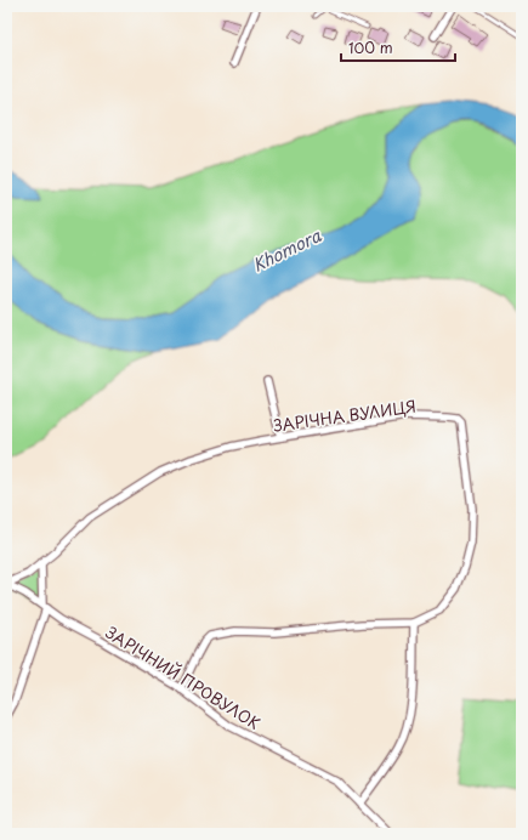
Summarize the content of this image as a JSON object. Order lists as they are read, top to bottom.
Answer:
{
  "streets": {
    "street": ["ЗАРІЧНА ВУЛИЦЯ", "ЗАРІЧНИЙ ПРОВУЛОК"]
  },
  "crossings": [
    ["ЗАРІЧНА ВУЛИЦЯ", "ЗАРІЧНИЙ ПРОВУЛОК"]
  ],
  "water": ["Khomora"],
  "scale_bar": "100 m"
}
